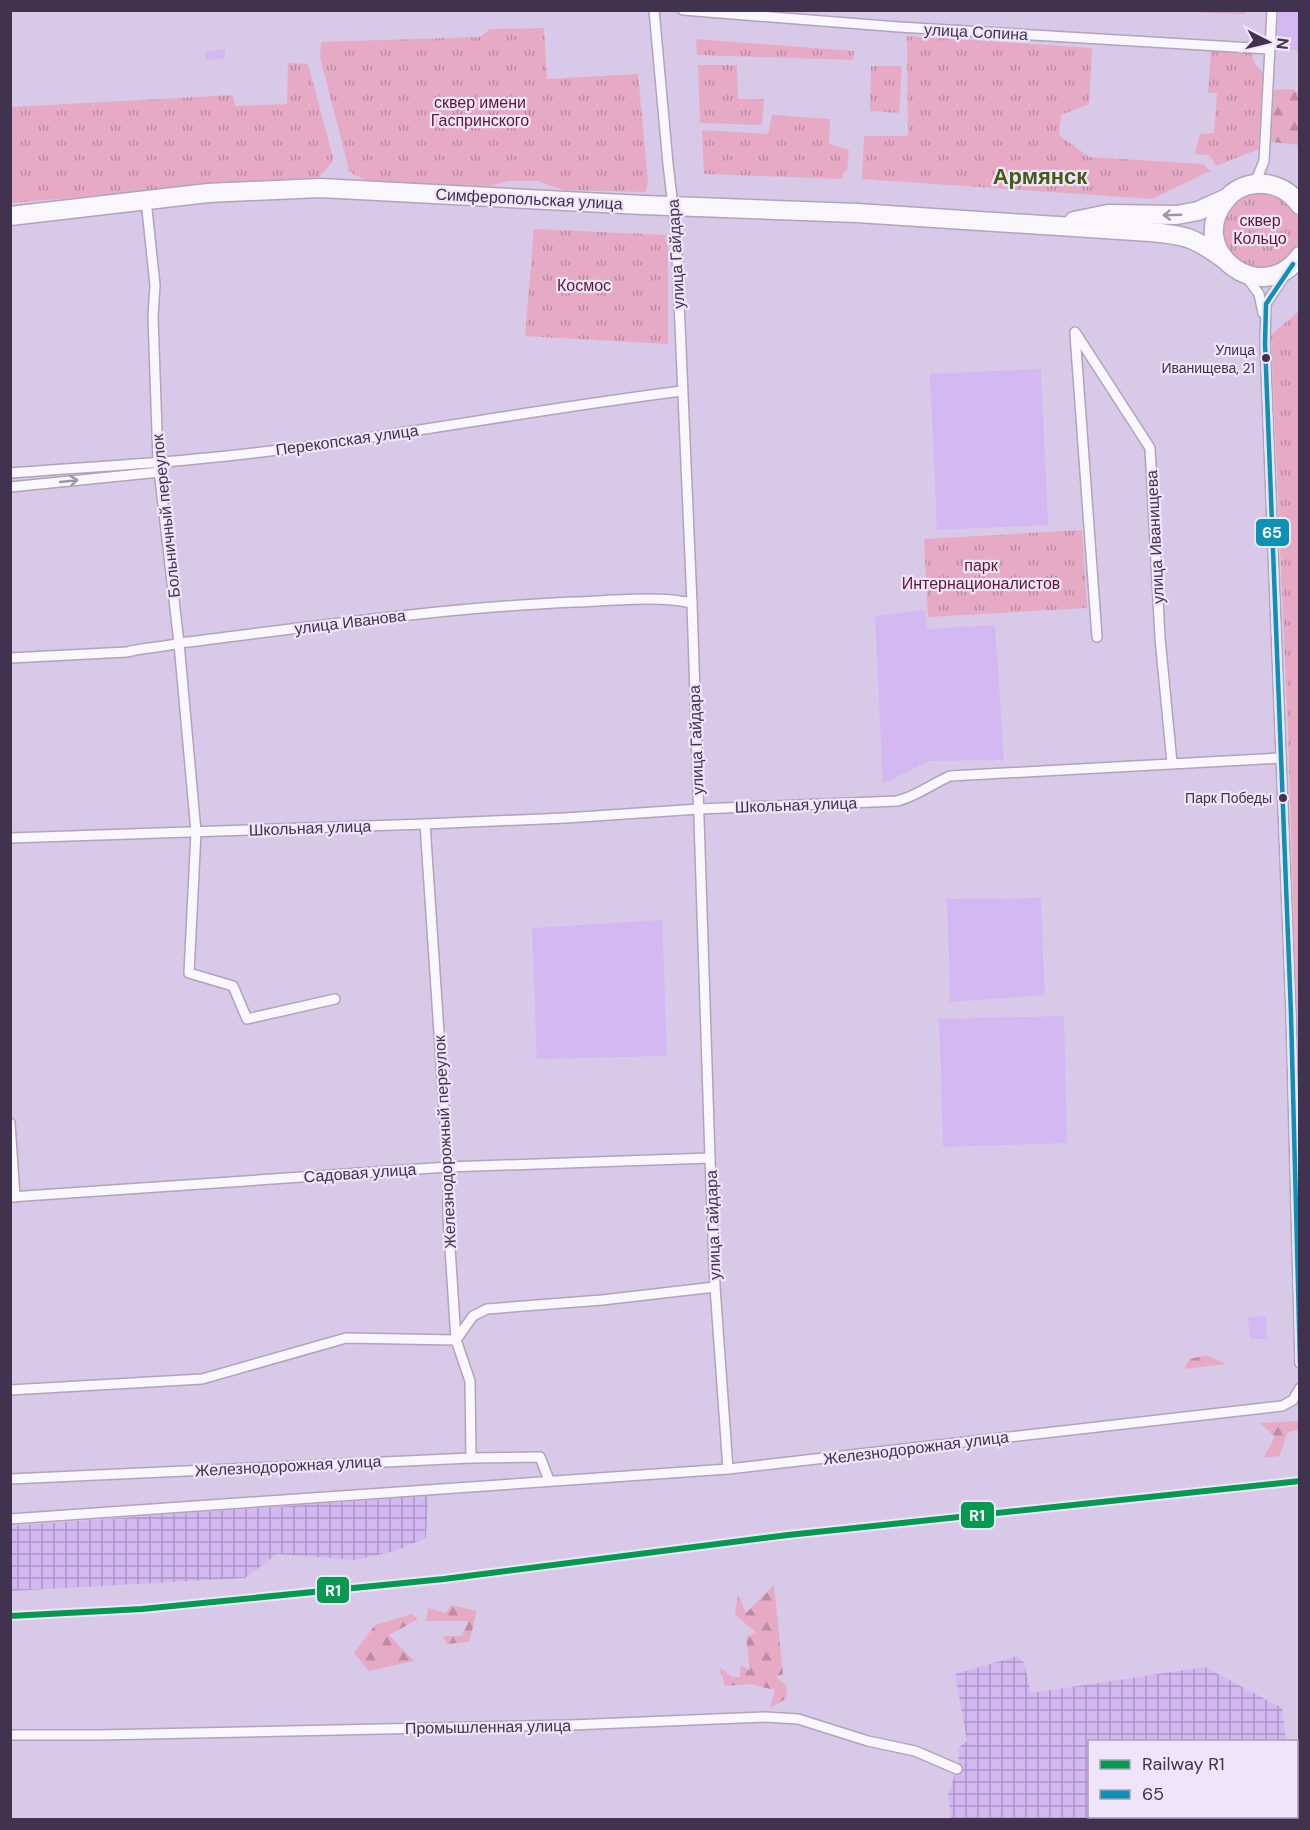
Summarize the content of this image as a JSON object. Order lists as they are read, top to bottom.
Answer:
{
  "streets": {
    "highway": ["Симферопольская улица"],
    "street": [
      "улица Сопина",
      "улица Гайдара",
      "Перекопская улица",
      "Больничный переулок",
      "улица Иванищева",
      "улица Иванова",
      "Школьная улица",
      "Железнодорожный переулок",
      "Садовая улица",
      "Железнодорожная улица",
      "Промышленная улица"
    ]
  },
  "crossings": [
    ["Симферопольская улица", "улица Гайдара"],
    ["Симферопольская улица", "Больничный переулок"],
    ["улица Гайдара", "Перекопская улица"],
    ["улица Гайдара", "улица Иванова"],
    ["улица Гайдара", "Школьная улица"],
    ["улица Гайдара", "Садовая улица"],
    ["улица Гайдара", "Железнодорожная улица"],
    ["Перекопская улица", "Больничный переулок"],
    ["Больничный переулок", "улица Иванова"],
    ["Больничный переулок", "Школьная улица"],
    ["улица Иванищева", "Школьная улица"],
    ["Школьная улица", "Железнодорожный переулок"],
    ["Железнодорожный переулок", "Садовая улица"],
    ["Железнодорожный переулок", "Железнодорожная улица"]
  ],
  "districts": ["Армянск"],
  "parks": [
    "сквер имени Гаспринского",
    "сквер Кольцо",
    "Космос",
    "парк Интернационалистов"
  ],
  "places": ["Улица Иванищева, 21", "Парк Победы"],
  "lines": ["transit line 65", "rail line R1"],
  "legend": ["Railway R1", "65"],
  "north": "right"
}
